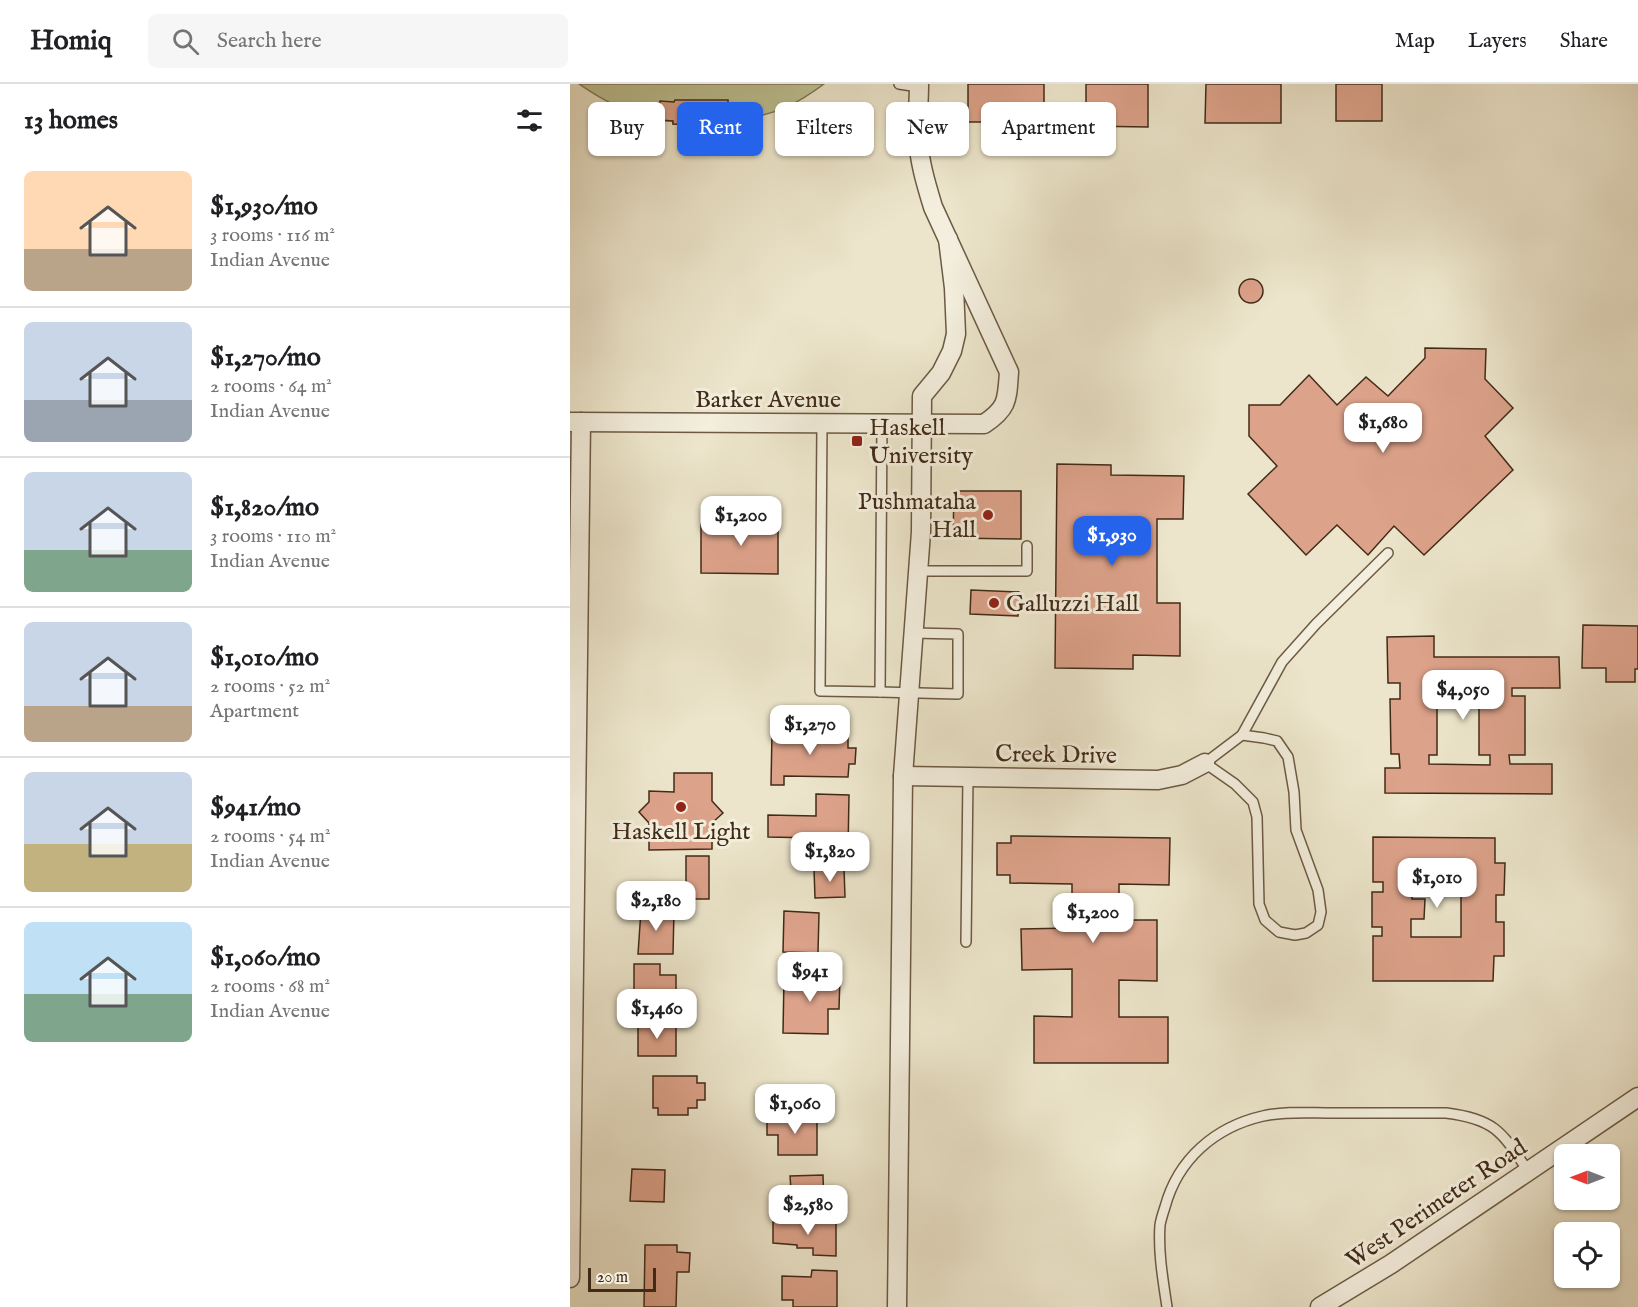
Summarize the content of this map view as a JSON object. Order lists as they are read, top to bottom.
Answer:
{
  "streets": {
    "street": ["Barker Avenue", "Creek Drive", "West Perimeter Road"]
  },
  "places": {
    "transit": ["Haskell University"],
    "other": ["Pushmataha Hall", "Galluzzi Hall", "Haskell Light"]
  },
  "scale_bar": "20 m",
  "north": "left",
  "page": {
    "header": "Homiq",
    "search": "Search here",
    "nav": ["Map", "Layers", "Share"],
    "heading": "13 homes",
    "chip": [
      "Buy",
      "Rent",
      "Filters",
      "New",
      "Apartment"
    ],
    "list": [
      {
        "name": "$1,930/mo",
        "note": "3 rooms · 116 m² · Indian Avenue"
      },
      {
        "name": "$1,270/mo",
        "note": "2 rooms · 64 m² · Indian Avenue"
      },
      {
        "name": "$1,820/mo",
        "note": "3 rooms · 110 m² · Indian Avenue"
      },
      {
        "name": "$1,010/mo",
        "note": "2 rooms · 52 m² · Apartment"
      },
      {
        "name": "$941/mo",
        "note": "2 rooms · 54 m² · Indian Avenue"
      },
      {
        "name": "$1,060/mo",
        "note": "2 rooms · 68 m² · Indian Avenue"
      }
    ],
    "price": [
      "$1,680",
      "$1,200",
      "$1,930",
      "$4,050",
      "$1,270",
      "$1,820",
      "$1,010",
      "$2,180",
      "$1,200",
      "$941",
      "$1,460",
      "$1,060",
      "$2,580"
    ],
    "scale": "20 m"
  }
}
